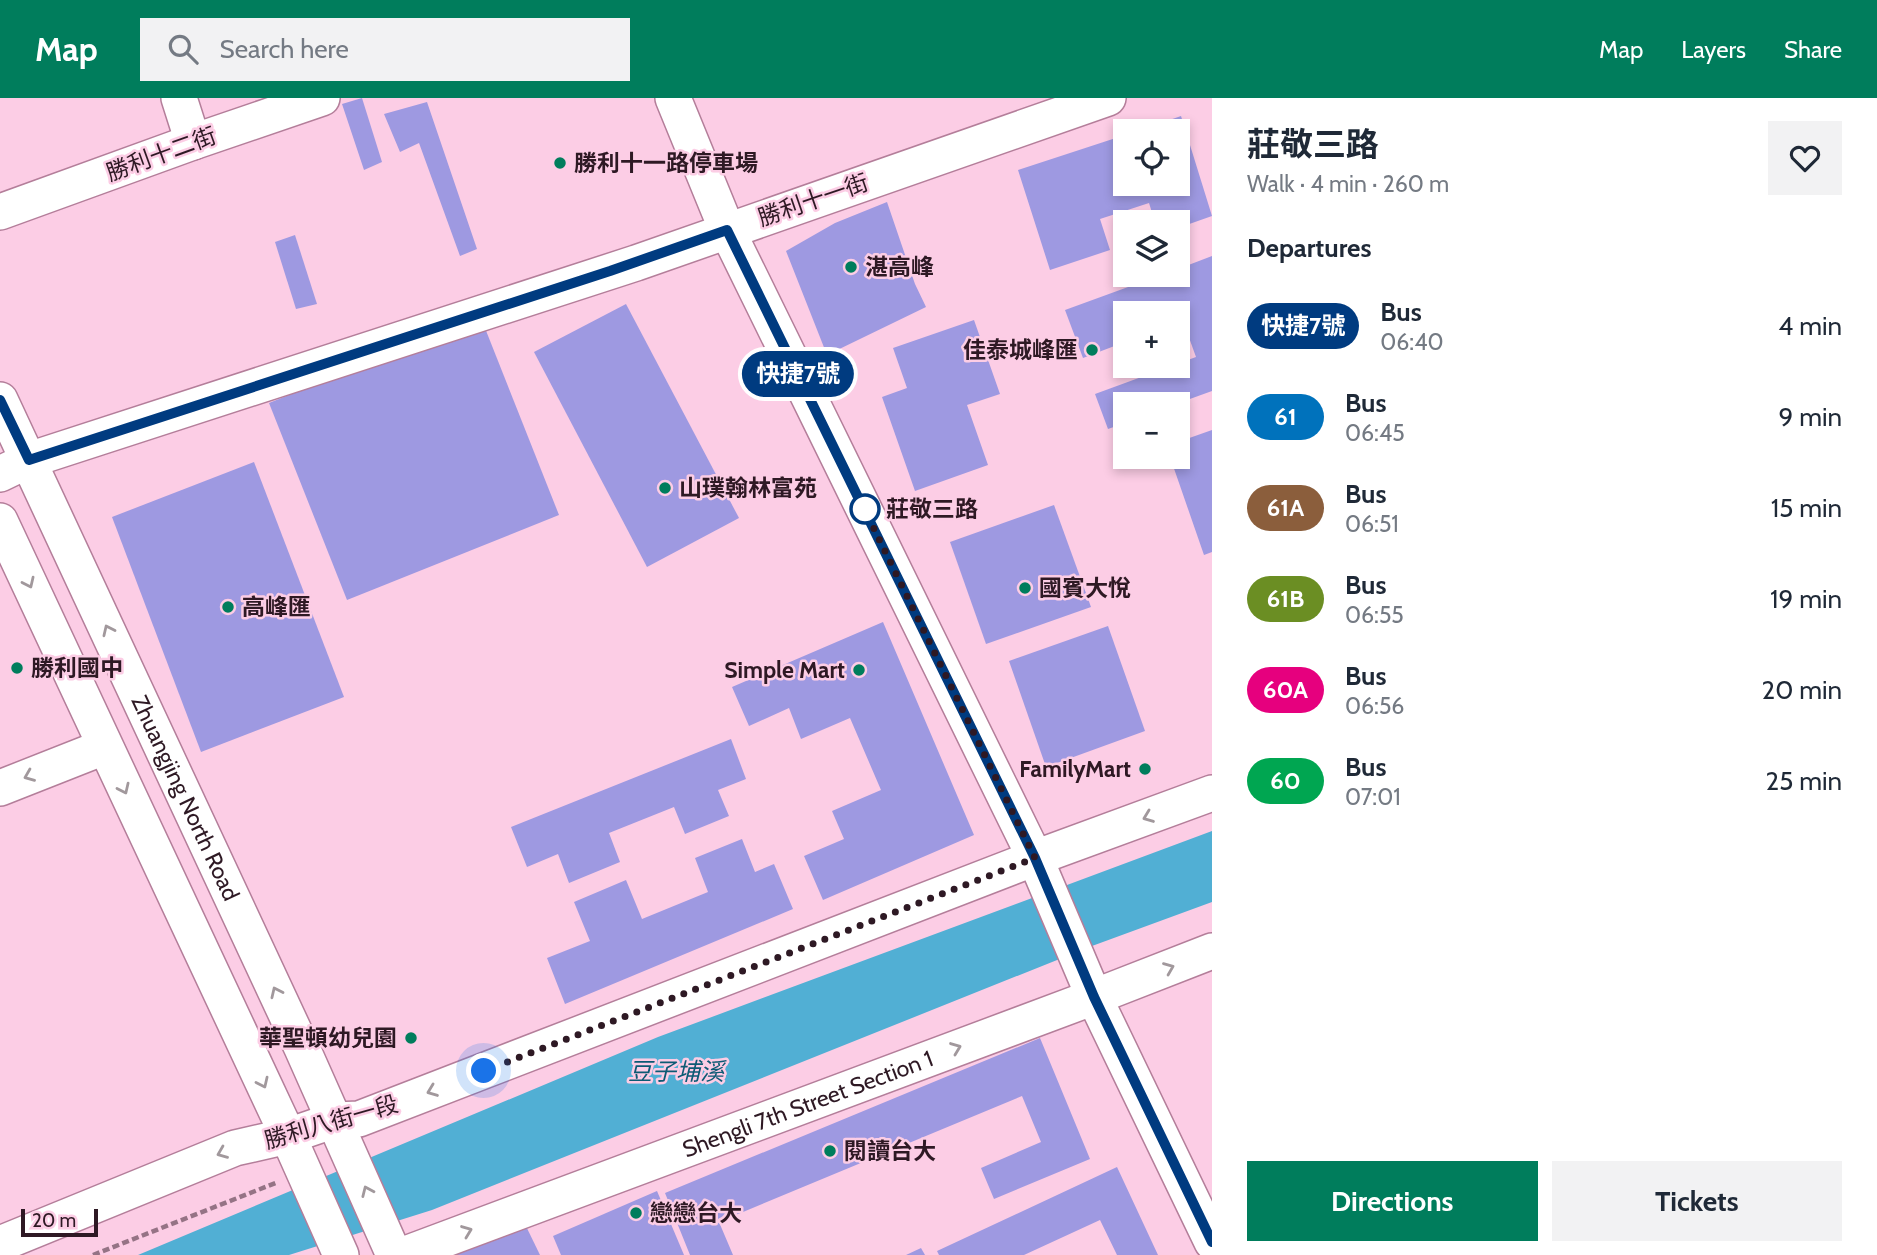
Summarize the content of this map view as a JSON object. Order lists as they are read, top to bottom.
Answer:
{
  "streets": {
    "street": [
      "勝利十二街",
      "勝利十一街",
      "Zhuangjing North Road",
      "Shengli 7th Street Section 1",
      "勝利八街一段"
    ]
  },
  "crossings": [
    ["勝利十一街", "Zhuangjing North Road"],
    ["Zhuangjing North Road", "Shengli 7th Street Section 1"],
    ["Zhuangjing North Road", "勝利八街一段"]
  ],
  "one_way": ["Shengli 7th Street Section 1", "勝利八街一段"],
  "water": ["豆子埔溪"],
  "places": [
    "勝利十一路停車場",
    "湛高峰",
    "佳泰城峰匯",
    "山璞翰林富苑",
    "莊敬三路",
    "國賓大悅",
    "高峰匯",
    "勝利國中",
    "Simple Mart",
    "FamilyMart",
    "華聖頓幼兒園",
    "閱讀台大",
    "戀戀台大"
  ],
  "lines": ["bus line 快捷7號"],
  "scale_bar": "20 m",
  "page": {
    "header": "Map",
    "search": "Search here",
    "nav": ["Map", "Layers", "Share"],
    "on_map": "快捷7號",
    "heading": [
      ["莊敬三路", "Walk · 4 min · 260 m"],
      "Departures"
    ],
    "map_buttons": ["+", "−"],
    "list": [
      {
        "mark": "快捷7號",
        "name": "Bus",
        "note": "06:40",
        "value": "4 min"
      },
      {
        "mark": "61",
        "name": "Bus",
        "note": "06:45",
        "value": "9 min"
      },
      {
        "mark": "61A",
        "name": "Bus",
        "note": "06:51",
        "value": "15 min"
      },
      {
        "mark": "61B",
        "name": "Bus",
        "note": "06:55",
        "value": "19 min"
      },
      {
        "mark": "60A",
        "name": "Bus",
        "note": "06:56",
        "value": "20 min"
      },
      {
        "mark": "60",
        "name": "Bus",
        "note": "07:01",
        "value": "25 min"
      }
    ],
    "buttons": ["Directions", "Tickets"],
    "scale": "20 m"
  }
}
